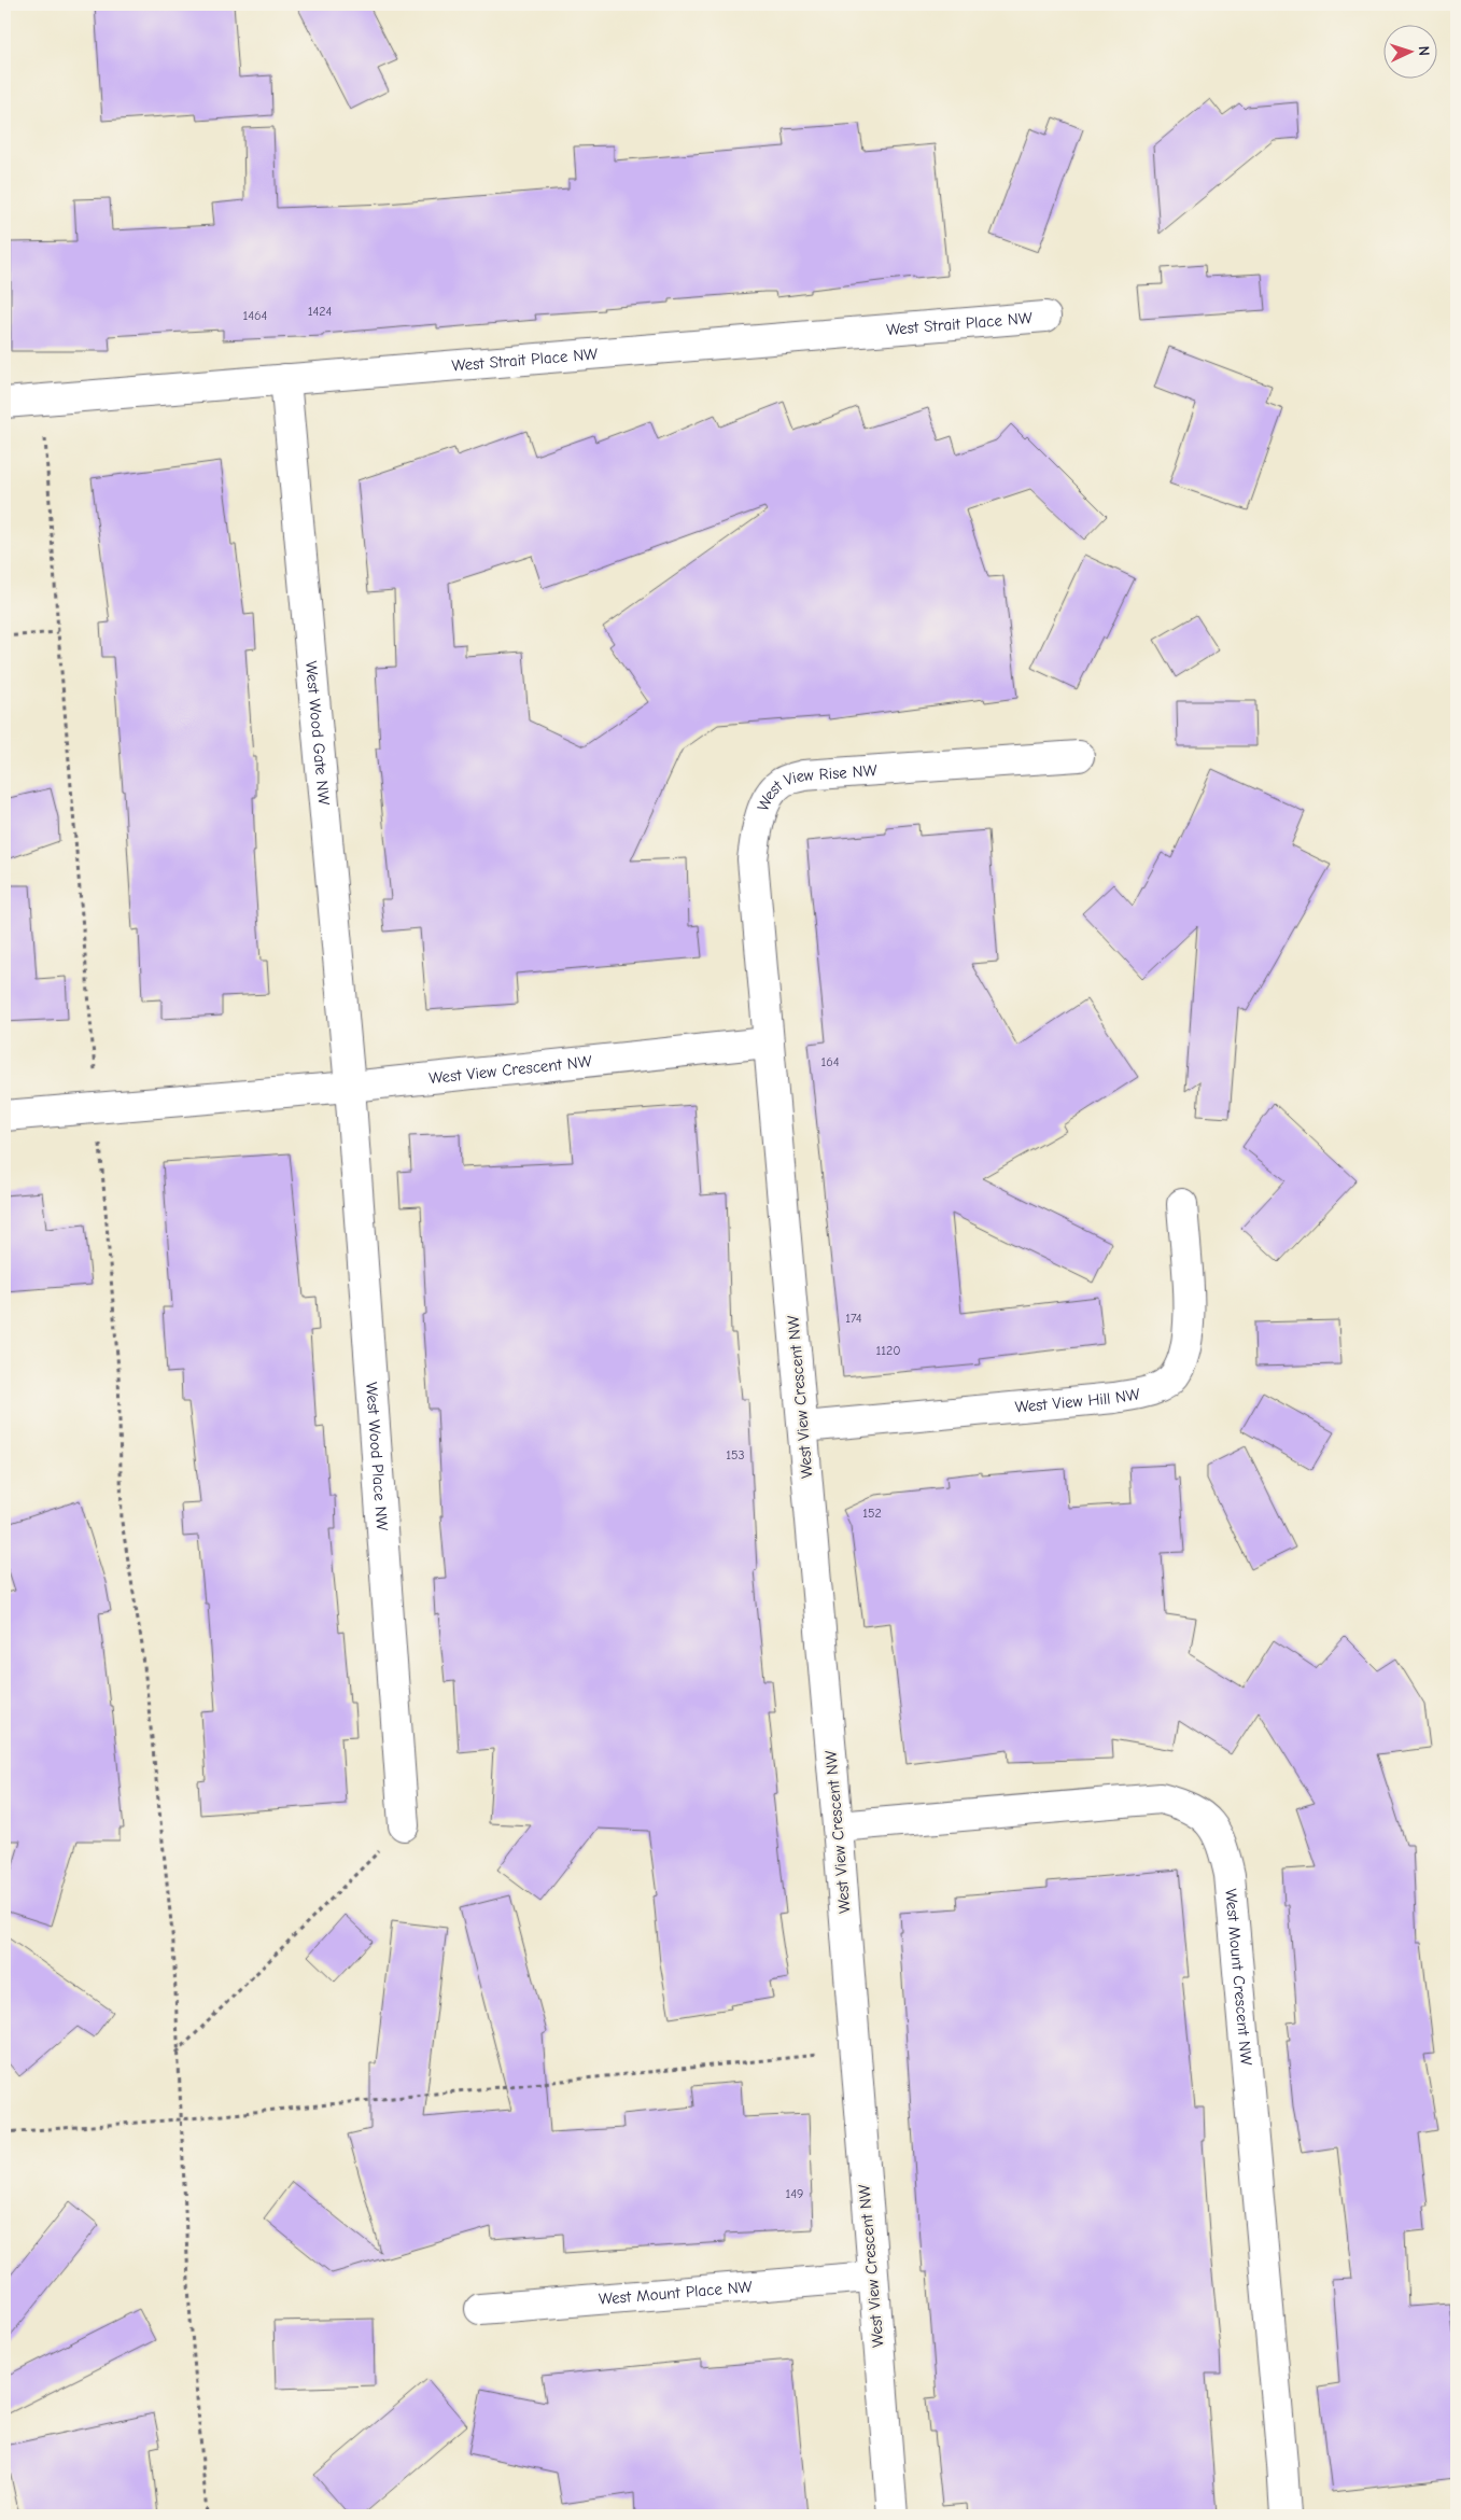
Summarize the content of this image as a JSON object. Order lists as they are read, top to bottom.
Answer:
{
  "streets": {
    "street": [
      "West Strait Place NW",
      "West Wood Gate NW",
      "West View Rise NW",
      "West View Crescent NW",
      "West View Hill NW",
      "West Wood Place NW",
      "West Mount Crescent NW",
      "West Mount Place NW"
    ]
  },
  "crossings": [
    ["West Strait Place NW", "West Wood Gate NW"],
    ["West Wood Gate NW", "West View Crescent NW"],
    ["West Wood Gate NW", "West Wood Place NW"],
    ["West View Rise NW", "West View Crescent NW"],
    ["West View Crescent NW", "West View Hill NW"],
    ["West View Crescent NW", "West Wood Place NW"],
    ["West View Crescent NW", "West Mount Crescent NW"],
    ["West View Crescent NW", "West Mount Place NW"]
  ],
  "house_numbers": [
    "1424",
    "1464",
    "164",
    "174",
    "1120",
    "153",
    "152",
    "149"
  ],
  "north": "right"
}
